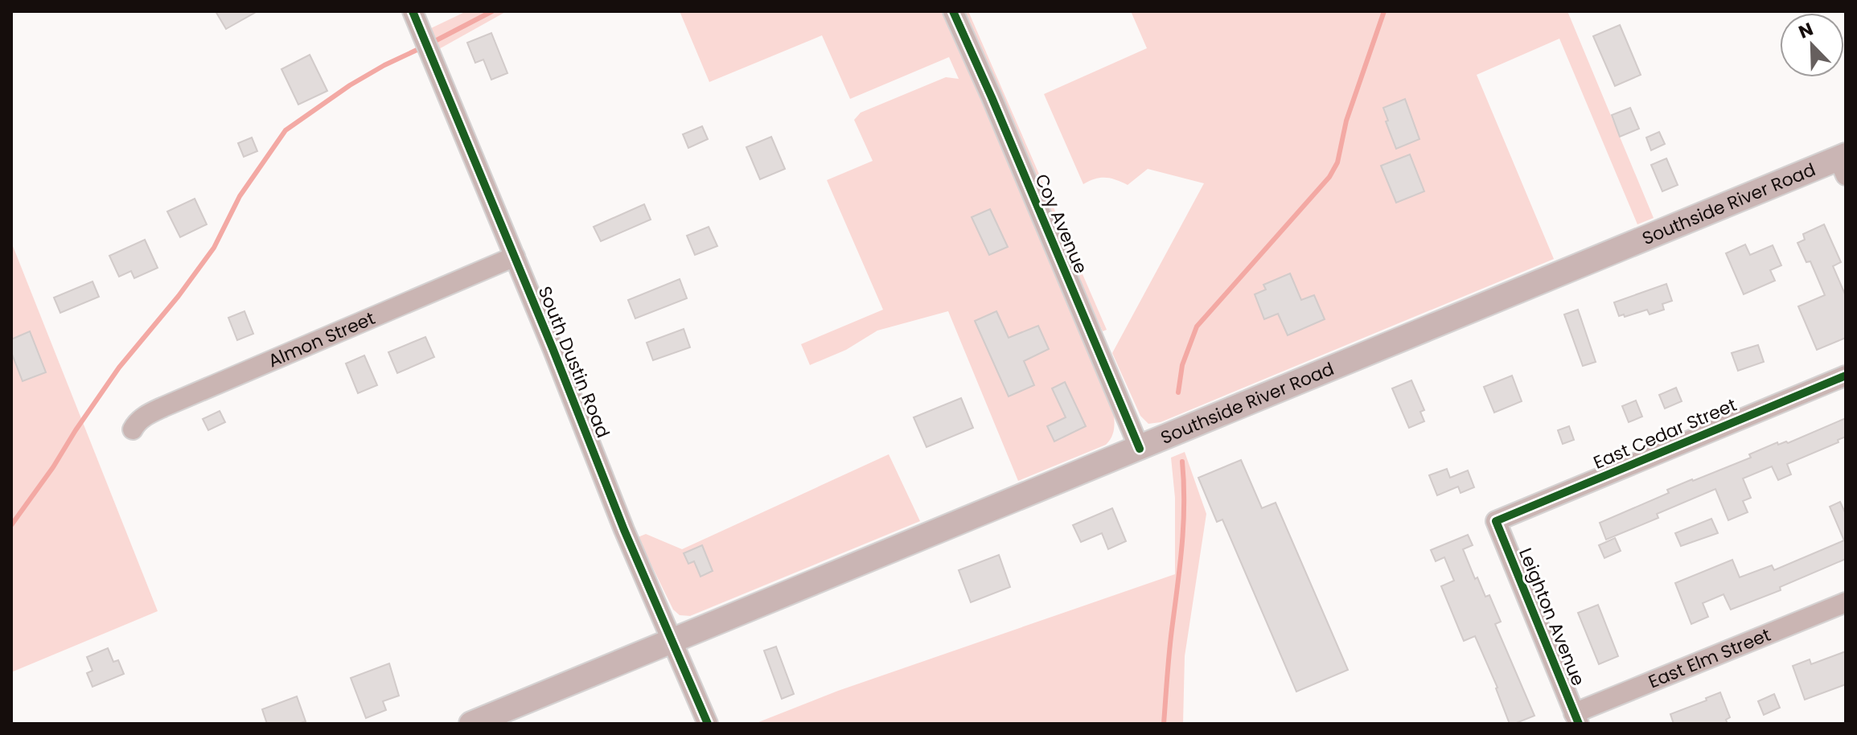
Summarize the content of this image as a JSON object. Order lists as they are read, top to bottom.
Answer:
{
  "streets": {
    "main road": ["Southside River Road"],
    "street": [
      "Coy Avenue",
      "Almon Street",
      "South Dustin Road",
      "East Cedar Street",
      "Leighton Avenue",
      "East Elm Street"
    ]
  },
  "crossings": [
    ["Southside River Road", "Coy Avenue"],
    ["Southside River Road", "South Dustin Road"],
    ["Almon Street", "South Dustin Road"],
    ["East Cedar Street", "Leighton Avenue"],
    ["Leighton Avenue", "East Elm Street"]
  ],
  "north": "top left"
}
